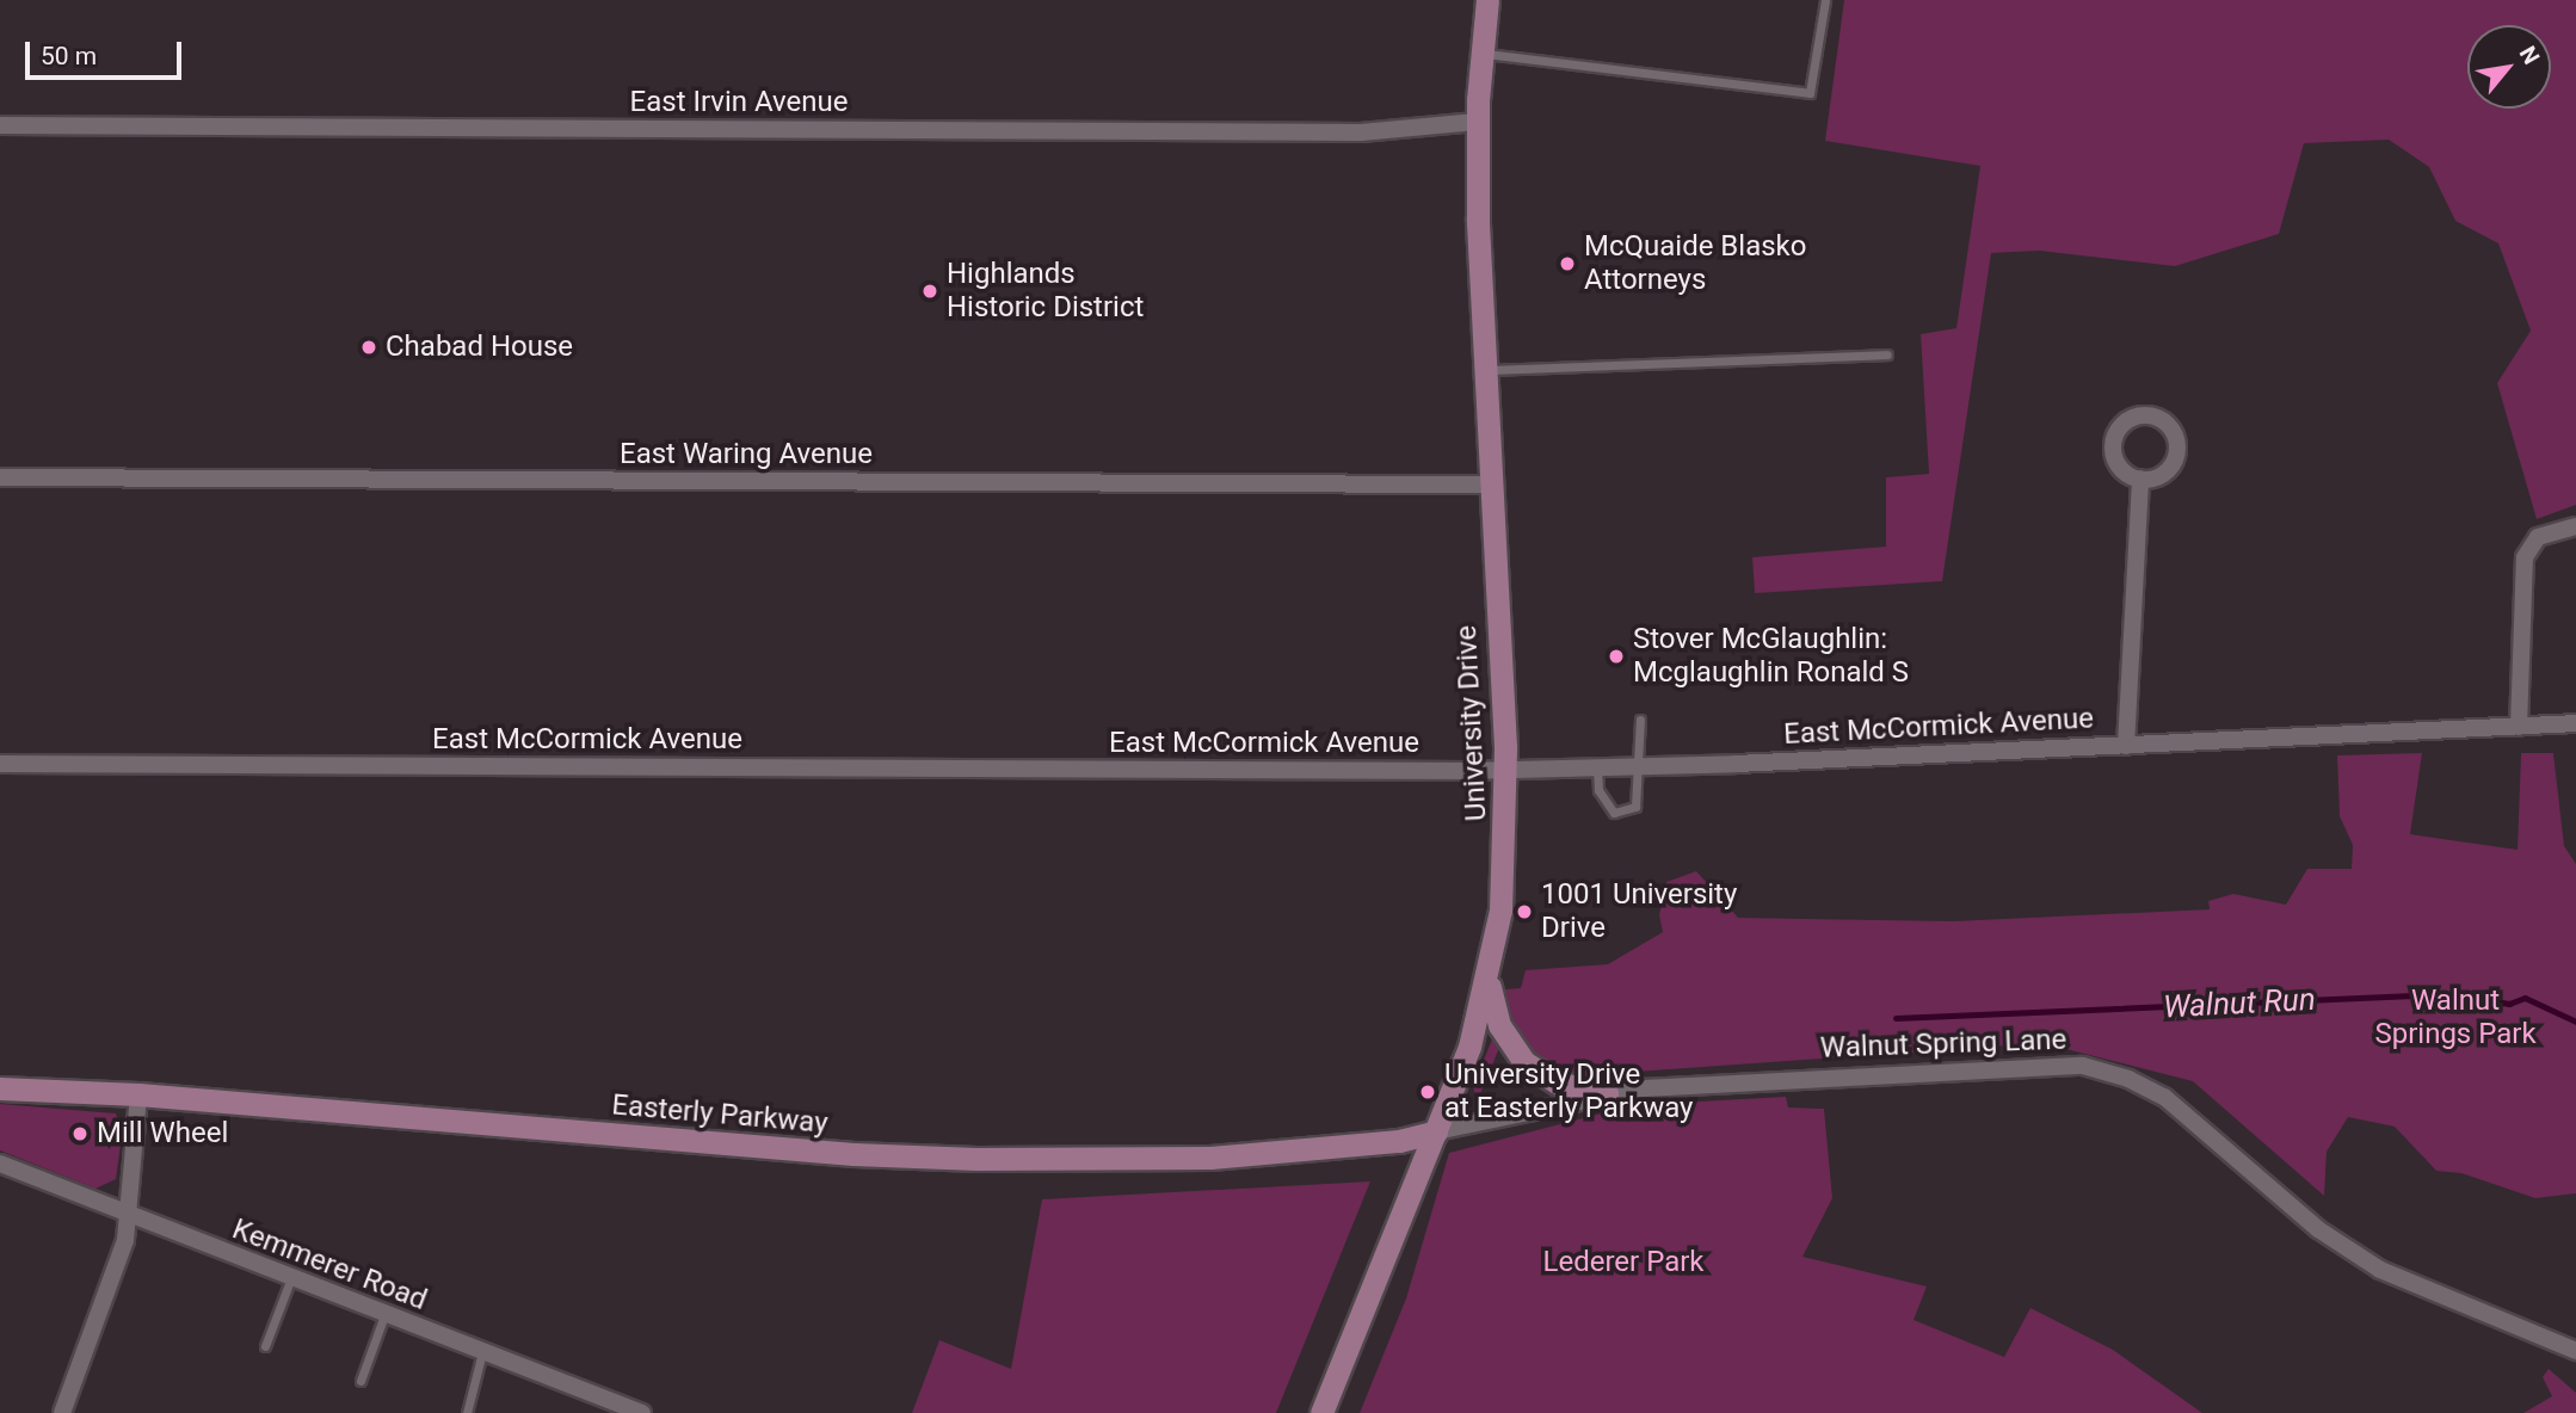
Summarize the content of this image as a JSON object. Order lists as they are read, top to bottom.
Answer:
{
  "streets": {
    "main road": ["University Drive", "Easterly Parkway"],
    "street": [
      "East Irvin Avenue",
      "East Waring Avenue",
      "East McCormick Avenue",
      "Walnut Spring Lane",
      "Kemmerer Road"
    ]
  },
  "crossings": [
    ["East Irvin Avenue", "University Drive"],
    ["East Waring Avenue", "University Drive"],
    ["University Drive", "East McCormick Avenue"],
    ["University Drive", "Walnut Spring Lane"],
    ["University Drive", "Easterly Parkway"],
    ["Walnut Spring Lane", "Easterly Parkway"]
  ],
  "water": ["Walnut Run"],
  "parks": ["Walnut Springs Park", "Lederer Park"],
  "places": [
    "McQuaide Blasko Attorneys",
    "Highlands Historic District",
    "Chabad House",
    "Stover McGlaughlin: Mcglaughlin Ronald S",
    "1001 University Drive",
    "University Drive at Easterly Parkway",
    "Mill Wheel"
  ],
  "scale_bar": "50 m",
  "north": "top right"
}
